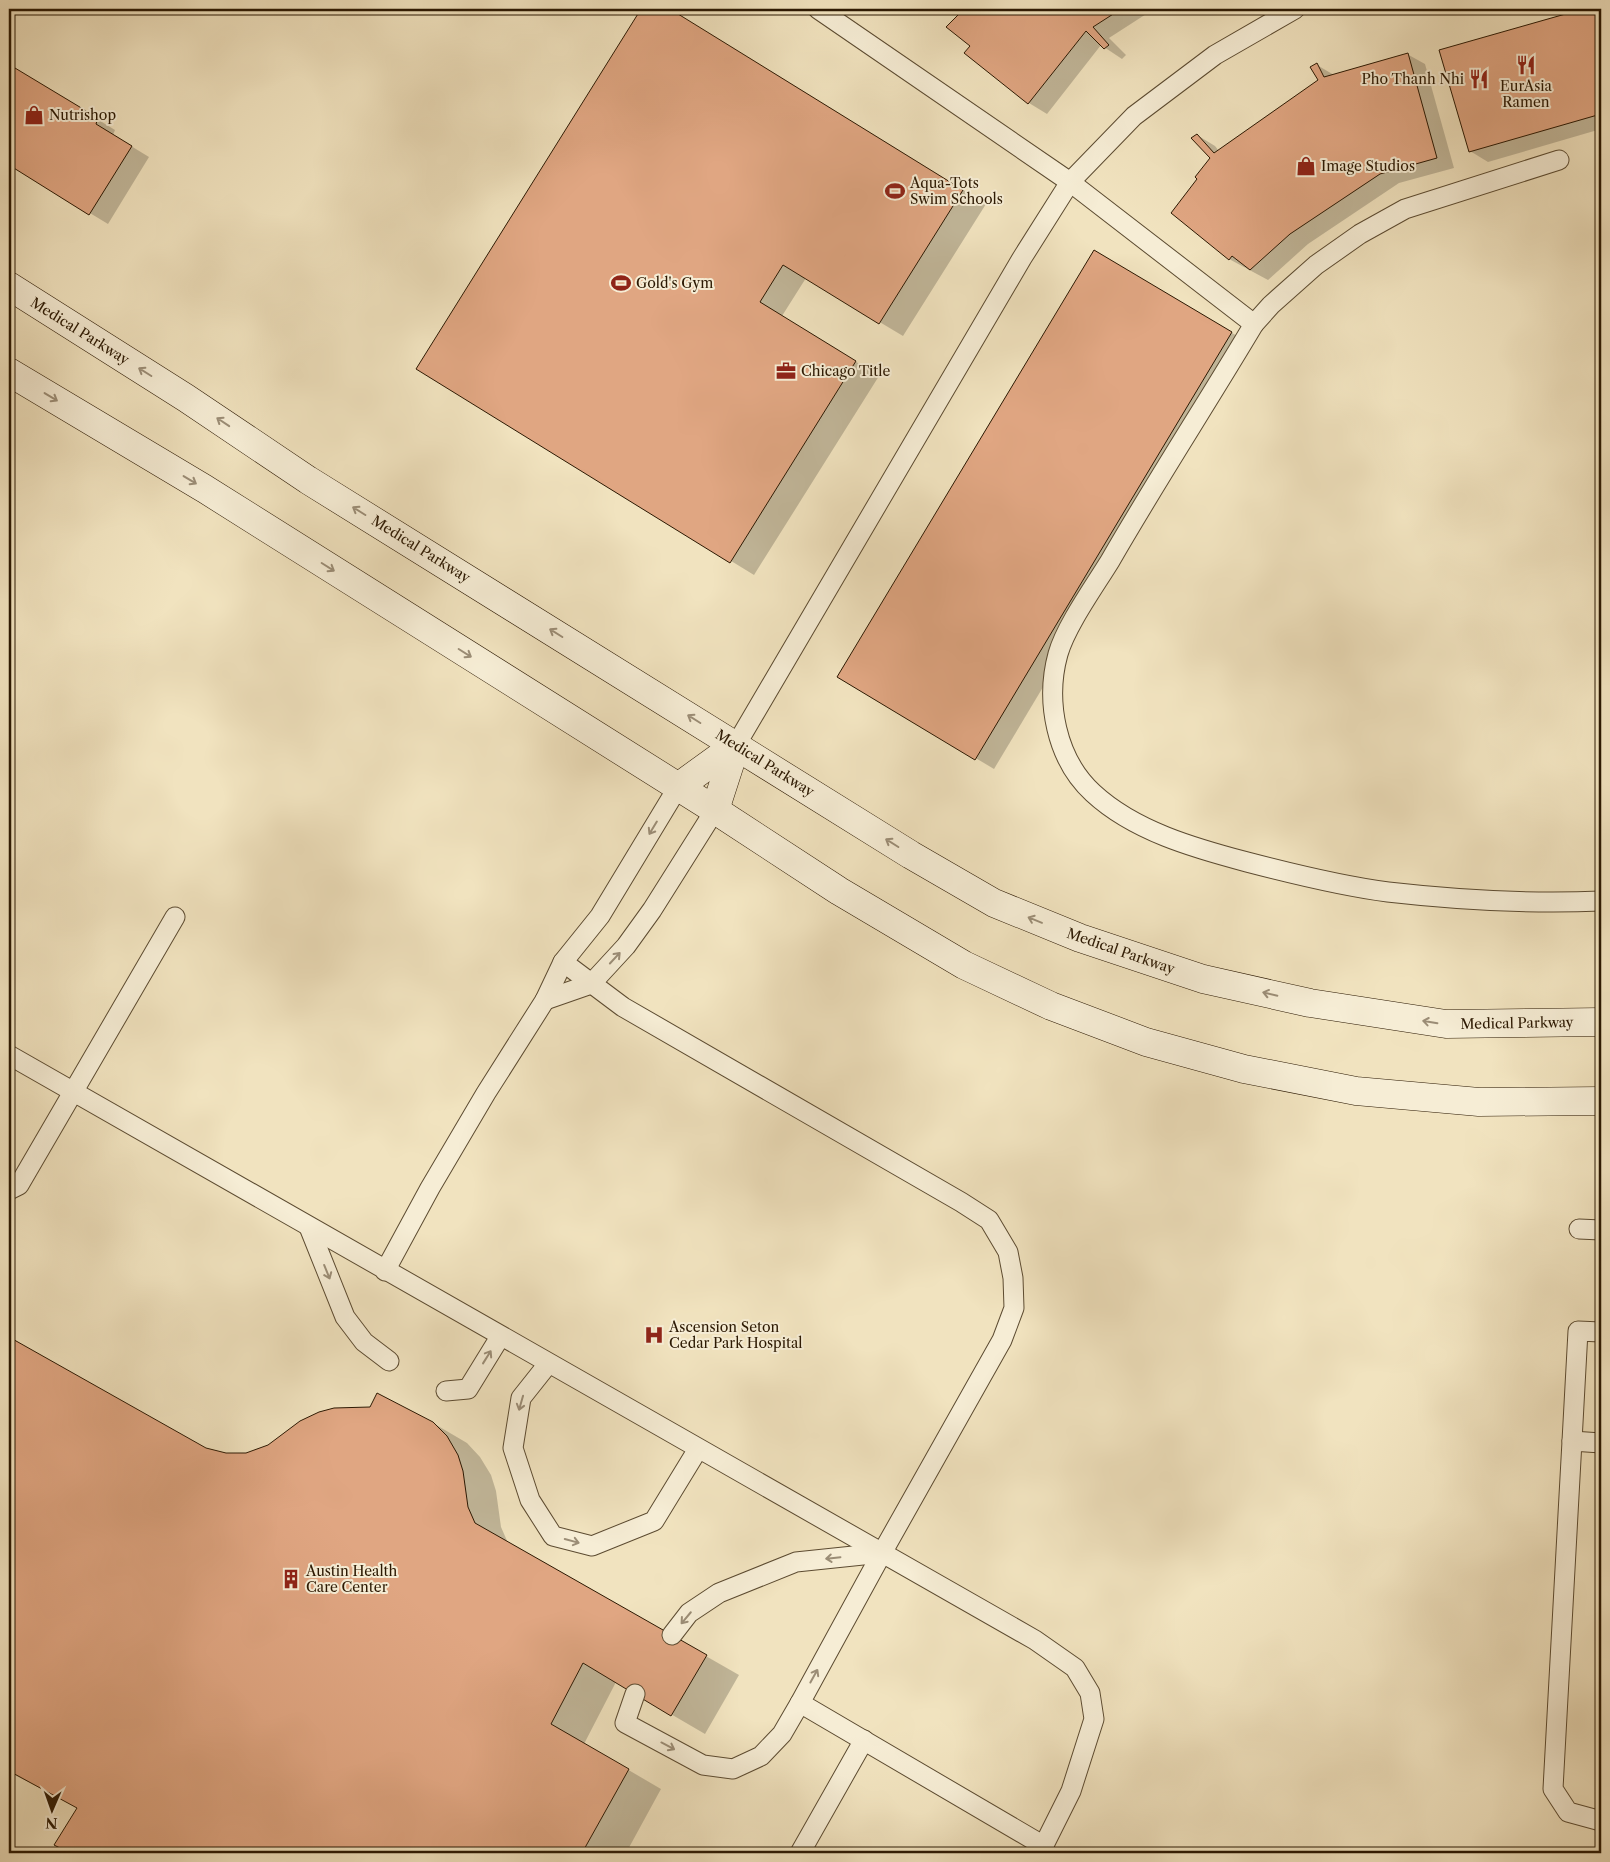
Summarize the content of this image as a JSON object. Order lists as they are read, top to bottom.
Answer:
{
  "streets": {
    "street": ["Medical Parkway"]
  },
  "places": {
    "restaurant": ["EurAsia Ramen", "Pho Thanh Nhi"],
    "shop": ["Nutrishop", "Image Studios"],
    "sports": ["Aqua-Tots Swim Schools", "Gold's Gym"],
    "office": ["Chicago Title"],
    "hospital": ["Ascension Seton Cedar Park Hospital"],
    "building": ["Austin Health Care Center"]
  },
  "north": "bottom"
}
